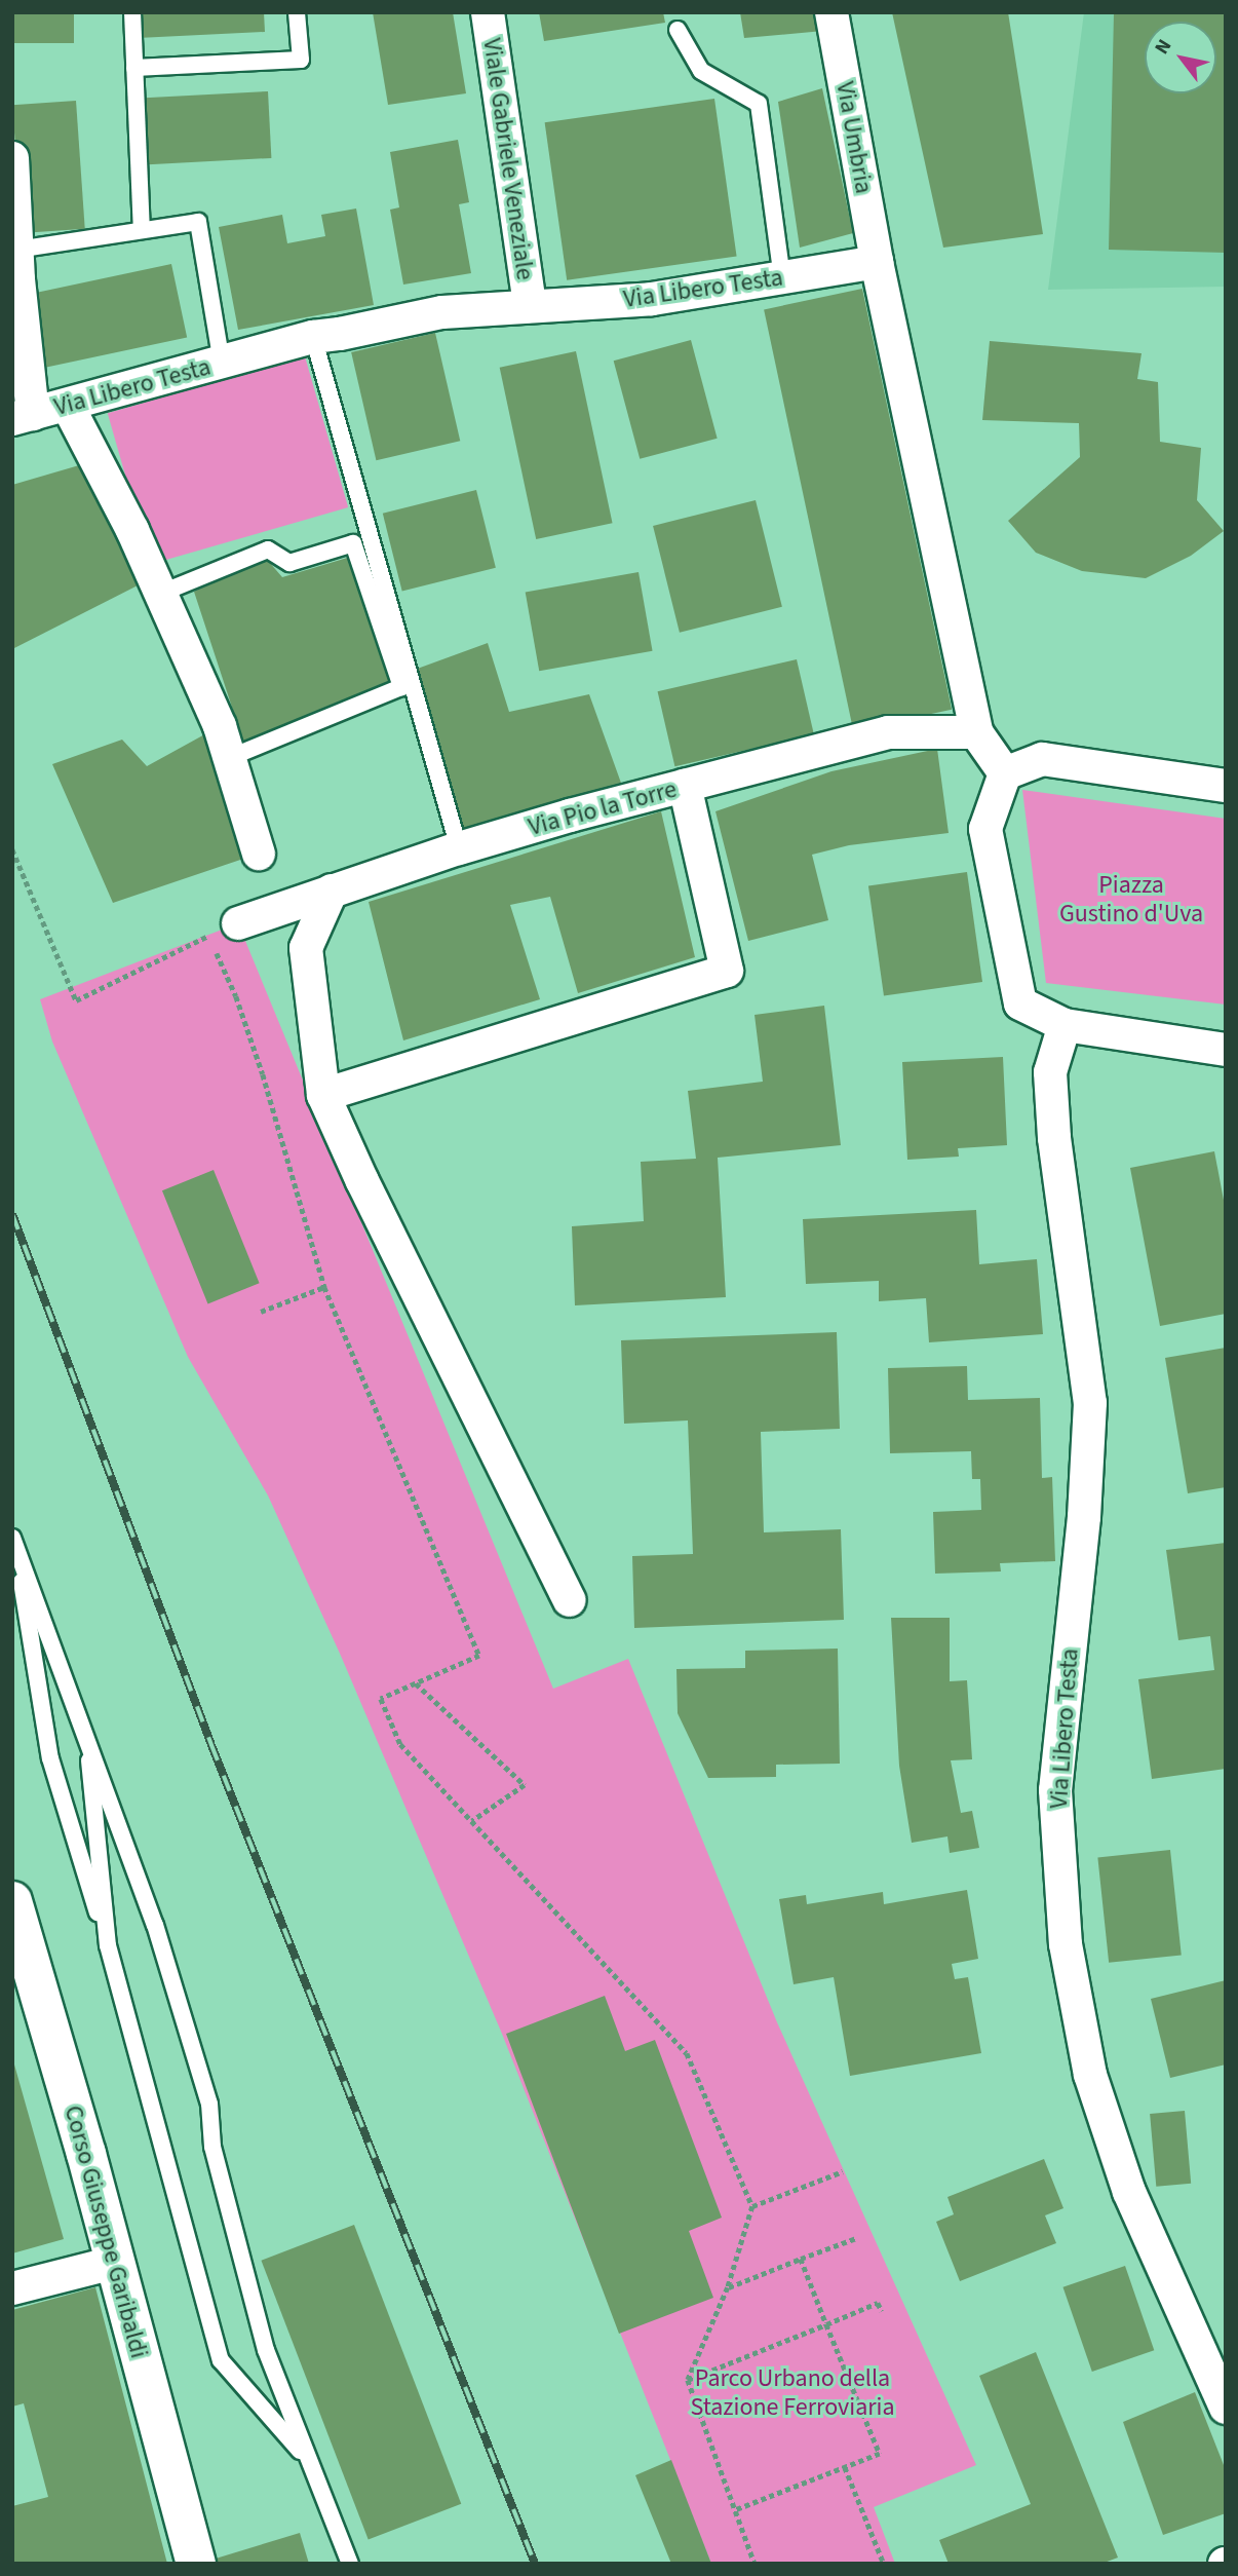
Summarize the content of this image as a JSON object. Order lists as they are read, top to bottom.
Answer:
{
  "streets": {
    "main road": ["Corso Giuseppe Garibaldi"],
    "street": [
      "Via Umbria",
      "Viale Gabriele Veneziale",
      "Via Libero Testa",
      "Via Pio la Torre"
    ]
  },
  "crossings": [
    ["Via Umbria", "Via Libero Testa"],
    ["Viale Gabriele Veneziale", "Via Libero Testa"]
  ],
  "parks": ["Piazza Gustino d'Uva", "Parco Urbano della Stazione Ferroviaria"],
  "north": "top left"
}
